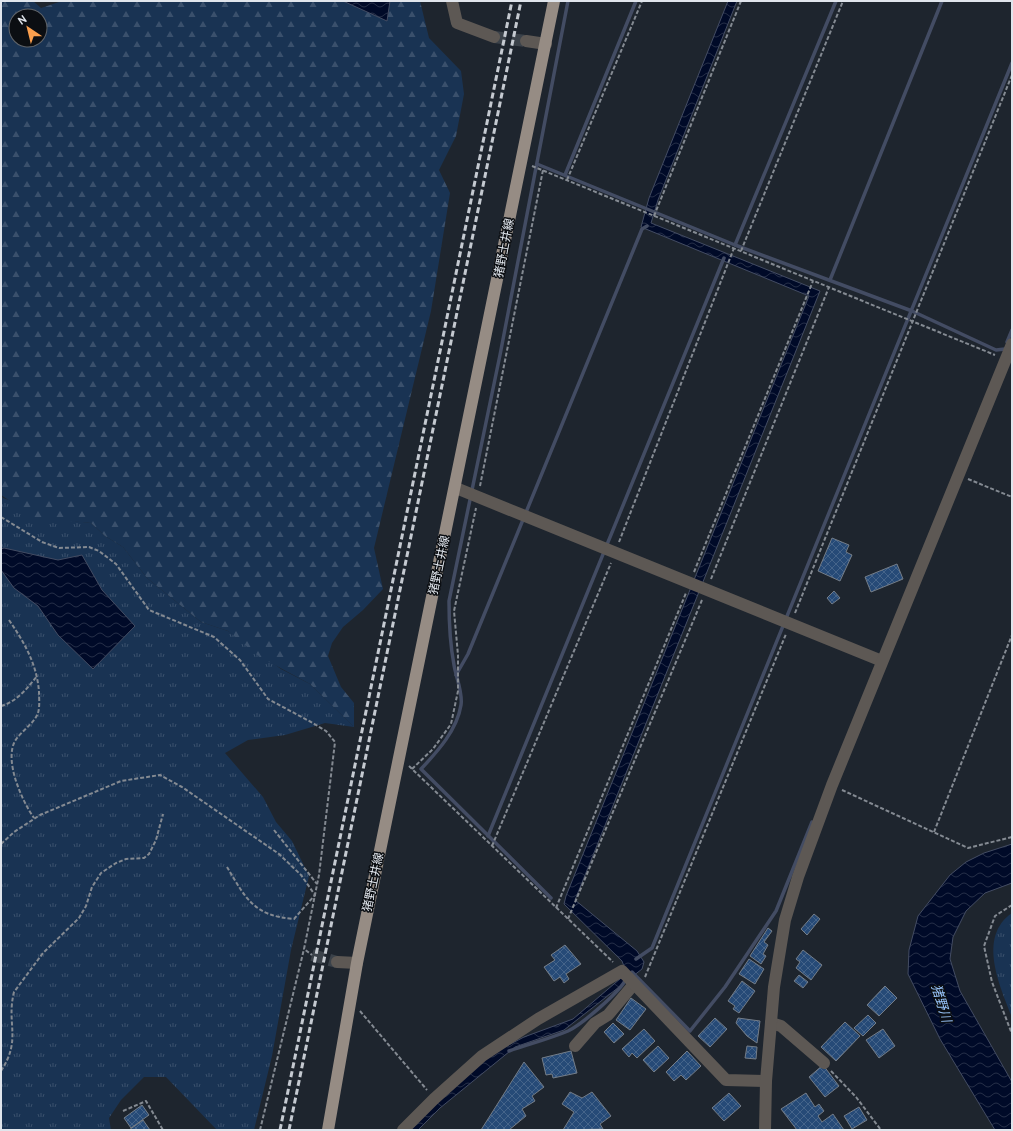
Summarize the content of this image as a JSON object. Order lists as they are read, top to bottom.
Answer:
{
  "streets": {
    "main road": ["猪野土井線"]
  },
  "water": ["猪野川"],
  "north": "top left"
}
